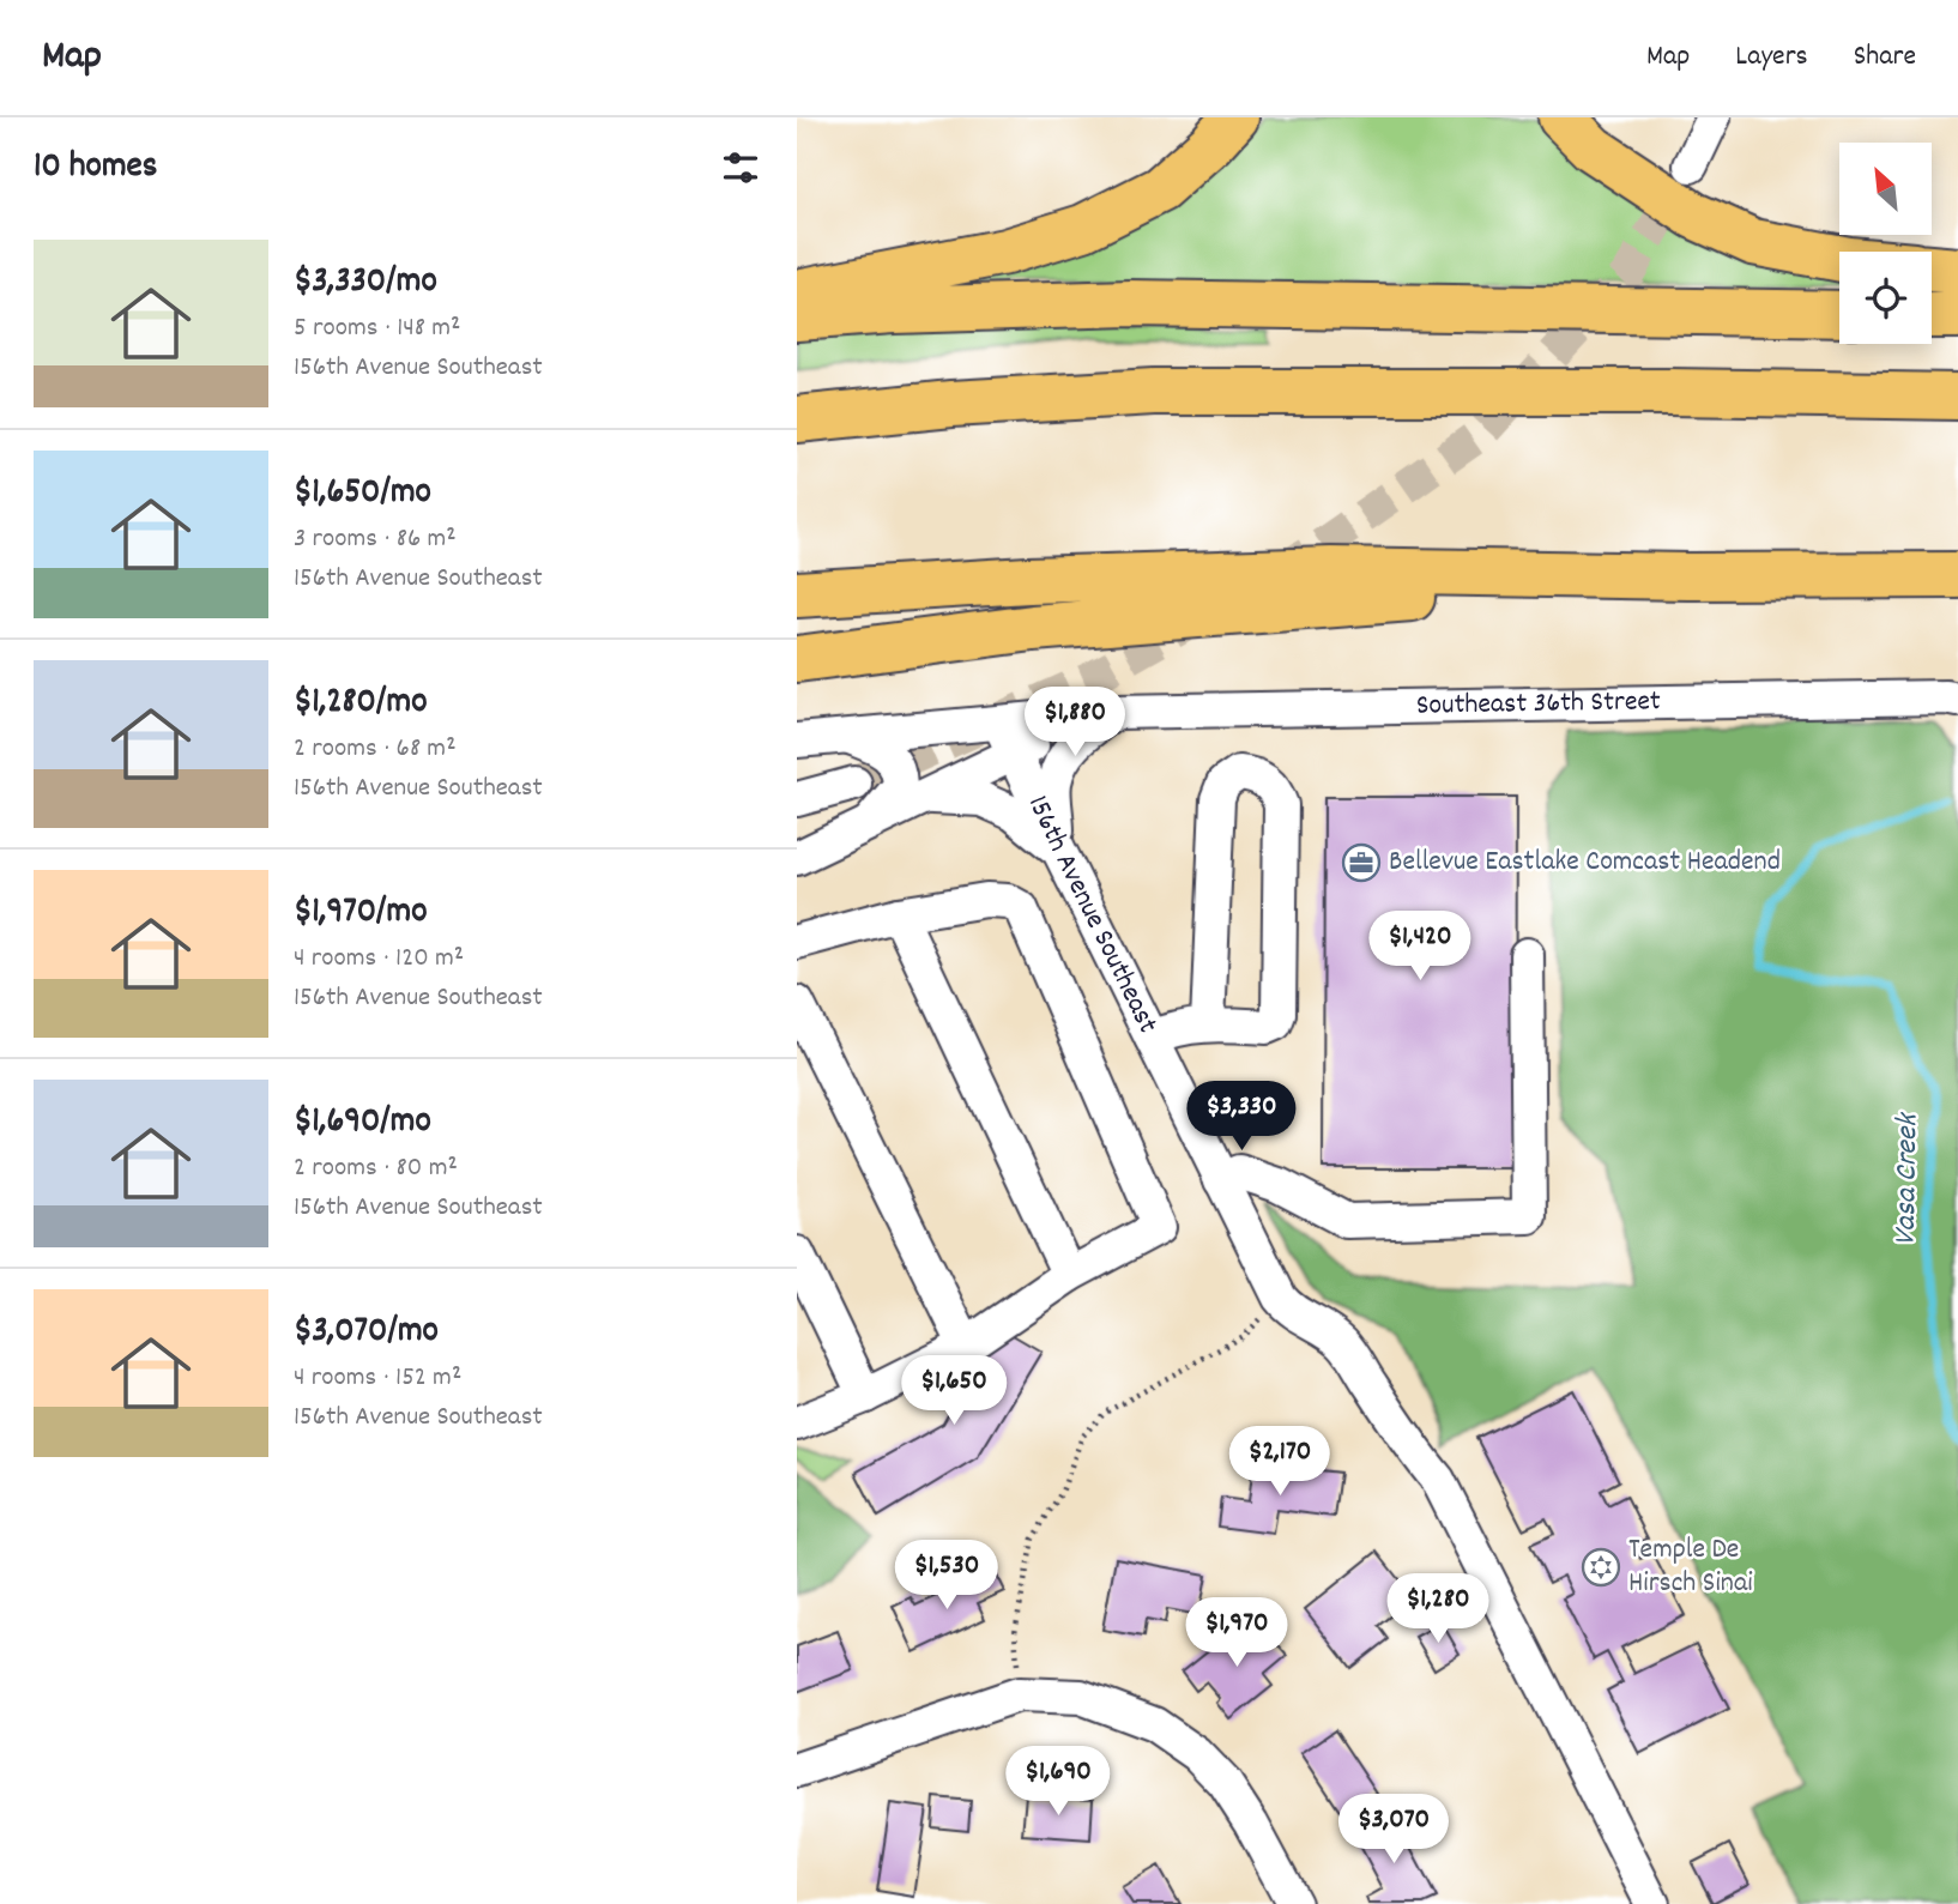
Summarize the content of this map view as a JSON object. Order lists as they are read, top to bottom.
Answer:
{
  "streets": {
    "street": ["Southeast 36th Street", "156th Avenue Southeast"]
  },
  "crossings": [
    ["Southeast 36th Street", "156th Avenue Southeast"]
  ],
  "water": ["Vasa Creek"],
  "places": {
    "office": ["Bellevue Eastlake Comcast Headend"],
    "synagogue": ["Temple De Hirsch Sinai"]
  },
  "north": "top left",
  "page": {
    "header": "Map",
    "nav": ["Map", "Layers", "Share"],
    "heading": "10 homes",
    "list": [
      {
        "name": "$3,330/mo",
        "note": "5 rooms · 148 m² · 156th Avenue Southeast"
      },
      {
        "name": "$1,650/mo",
        "note": "3 rooms · 86 m² · 156th Avenue Southeast"
      },
      {
        "name": "$1,280/mo",
        "note": "2 rooms · 68 m² · 156th Avenue Southeast"
      },
      {
        "name": "$1,970/mo",
        "note": "4 rooms · 120 m² · 156th Avenue Southeast"
      },
      {
        "name": "$1,690/mo",
        "note": "2 rooms · 80 m² · 156th Avenue Southeast"
      },
      {
        "name": "$3,070/mo",
        "note": "4 rooms · 152 m² · 156th Avenue Southeast"
      }
    ],
    "price": [
      "$1,880",
      "$1,420",
      "$3,330",
      "$1,650",
      "$2,170",
      "$1,530",
      "$1,280",
      "$1,970",
      "$1,690",
      "$3,070"
    ]
  }
}
